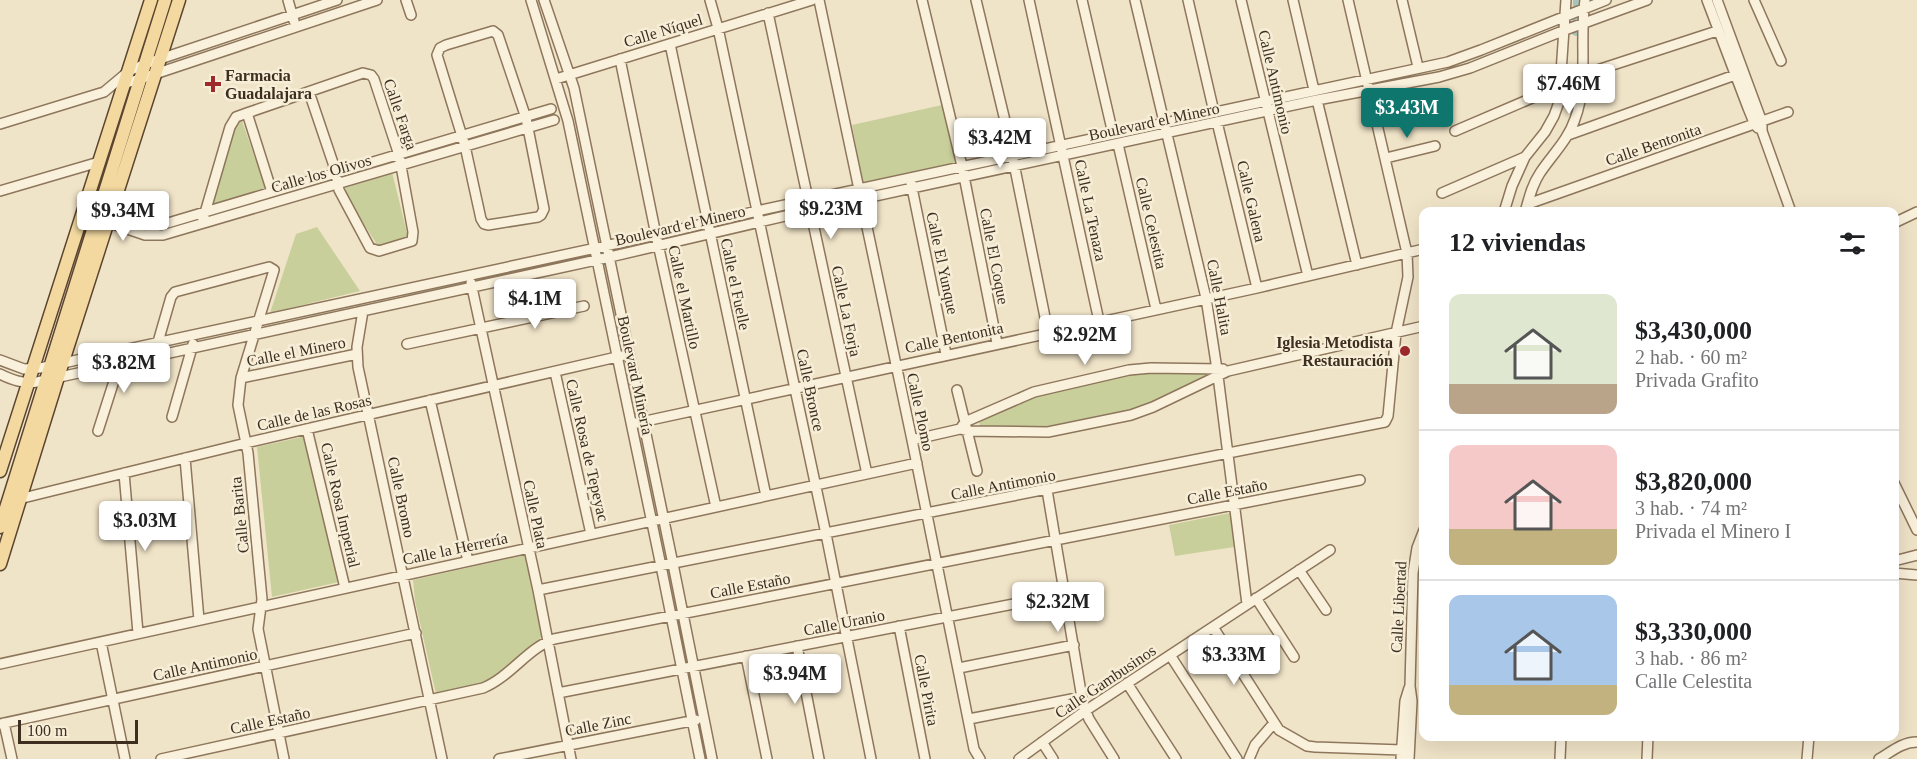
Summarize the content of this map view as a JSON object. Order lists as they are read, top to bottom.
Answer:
{
  "streets": {
    "street": [
      "Calle Níquel",
      "Calle Antimonio",
      "Calle Farga",
      "Boulevard el Minero",
      "Calle Bentonita",
      "Calle los Olivos",
      "Calle Galena",
      "Calle La Tenaza",
      "Calle Celestita",
      "Calle El Coque",
      "Calle El Yunque",
      "Calle el Fuelle",
      "Calle el Martillo",
      "Calle Halita",
      "Calle La Forja",
      "Calle el Minero",
      "Boulevard Minería",
      "Calle Bronce",
      "Calle de las Rosas",
      "Calle Plomo",
      "Calle Rosa de Tepeyac",
      "Calle Estaño",
      "Calle Bromo",
      "Calle Rosa Imperial",
      "Calle Plata",
      "Calle Barita",
      "Calle la Herrería",
      "Calle Libertad",
      "Calle Uranio",
      "Calle Gambusinos",
      "Calle Pirita",
      "Calle Zinc"
    ]
  },
  "crossings": [
    ["Calle Níquel", "Calle el Fuelle"],
    ["Calle Níquel", "Calle el Martillo"],
    ["Calle Níquel", "Calle La Forja"],
    ["Calle Níquel", "Boulevard Minería"],
    ["Calle Níquel", "Calle Bronce"],
    ["Calle Antimonio", "Boulevard el Minero"],
    ["Calle Antimonio", "Calle Bentonita"],
    ["Calle Antimonio", "Calle Halita"],
    ["Calle Antimonio", "Boulevard Minería"],
    ["Calle Antimonio", "Calle Bronce"],
    ["Calle Antimonio", "Calle Plomo"],
    ["Calle Antimonio", "Calle Bromo"],
    ["Calle Antimonio", "Calle Plata"],
    ["Calle Antimonio", "Calle Barita"],
    ["Calle Farga", "Calle los Olivos"],
    ["Boulevard el Minero", "Calle Galena"],
    ["Boulevard el Minero", "Calle La Tenaza"],
    ["Boulevard el Minero", "Calle Celestita"],
    ["Boulevard el Minero", "Calle El Coque"],
    ["Boulevard el Minero", "Calle El Yunque"],
    ["Boulevard el Minero", "Calle el Fuelle"],
    ["Boulevard el Minero", "Calle el Martillo"],
    ["Boulevard el Minero", "Calle Halita"],
    ["Boulevard el Minero", "Calle La Forja"],
    ["Boulevard el Minero", "Boulevard Minería"],
    ["Boulevard el Minero", "Calle Bronce"],
    ["Boulevard el Minero", "Calle Plomo"],
    ["Boulevard el Minero", "Calle Bromo"],
    ["Boulevard el Minero", "Calle Plata"],
    ["Boulevard el Minero", "Calle Barita"],
    ["Calle Bentonita", "Calle Galena"],
    ["Calle Bentonita", "Calle La Tenaza"],
    ["Calle Bentonita", "Calle Celestita"],
    ["Calle Bentonita", "Calle El Coque"],
    ["Calle Bentonita", "Calle El Yunque"],
    ["Calle Bentonita", "Calle el Fuelle"],
    ["Calle Bentonita", "Calle el Martillo"],
    ["Calle Bentonita", "Calle Halita"],
    ["Calle Bentonita", "Calle La Forja"],
    ["Calle Bentonita", "Boulevard Minería"],
    ["Calle Bentonita", "Calle Bronce"],
    ["Calle Bentonita", "Calle Plomo"],
    ["Calle el Fuelle", "Calle la Herrería"],
    ["Calle el Martillo", "Calle la Herrería"],
    ["Calle Halita", "Calle Estaño"],
    ["Calle Halita", "Calle Gambusinos"],
    ["Calle La Forja", "Calle la Herrería"],
    ["Calle el Minero", "Calle Bromo"],
    ["Calle el Minero", "Calle Barita"],
    ["Boulevard Minería", "Calle de las Rosas"],
    ["Boulevard Minería", "Calle Estaño"],
    ["Boulevard Minería", "Calle la Herrería"],
    ["Boulevard Minería", "Calle Uranio"],
    ["Boulevard Minería", "Calle Zinc"],
    ["Calle Bronce", "Calle Estaño"],
    ["Calle Bronce", "Calle la Herrería"],
    ["Calle Bronce", "Calle Uranio"],
    ["Calle de las Rosas", "Calle Rosa de Tepeyac"],
    ["Calle de las Rosas", "Calle Bromo"],
    ["Calle de las Rosas", "Calle Rosa Imperial"],
    ["Calle de las Rosas", "Calle Plata"],
    ["Calle de las Rosas", "Calle Barita"],
    ["Calle Plomo", "Calle Estaño"],
    ["Calle Plomo", "Calle la Herrería"],
    ["Calle Plomo", "Calle Uranio"],
    ["Calle Rosa de Tepeyac", "Calle la Herrería"],
    ["Calle Estaño", "Calle Bromo"],
    ["Calle Estaño", "Calle Plata"],
    ["Calle Estaño", "Calle Barita"],
    ["Calle Bromo", "Calle la Herrería"],
    ["Calle Rosa Imperial", "Calle la Herrería"],
    ["Calle Plata", "Calle la Herrería"],
    ["Calle Plata", "Calle Uranio"],
    ["Calle Plata", "Calle Zinc"],
    ["Calle Barita", "Calle la Herrería"],
    ["Calle Uranio", "Calle Pirita"]
  ],
  "places": {
    "health": ["Farmacia Guadalajara"],
    "other": ["Iglesia Metodista Restauración"]
  },
  "scale_bar": "100 m",
  "page": {
    "price": [
      "$7.46M",
      "$3.43M",
      "$3.42M",
      "$9.23M",
      "$9.34M",
      "$4.1M",
      "$2.92M",
      "$3.82M",
      "$3.03M",
      "$2.32M",
      "$3.33M",
      "$3.94M"
    ],
    "heading": "12 viviendas",
    "list": [
      {
        "name": "$3,430,000",
        "note": "2 hab. · 60 m² · Privada Grafito"
      },
      {
        "name": "$3,820,000",
        "note": "3 hab. · 74 m² · Privada el Minero I"
      },
      {
        "name": "$3,330,000",
        "note": "3 hab. · 86 m² · Calle Celestita"
      }
    ],
    "scale": "100 m"
  }
}
